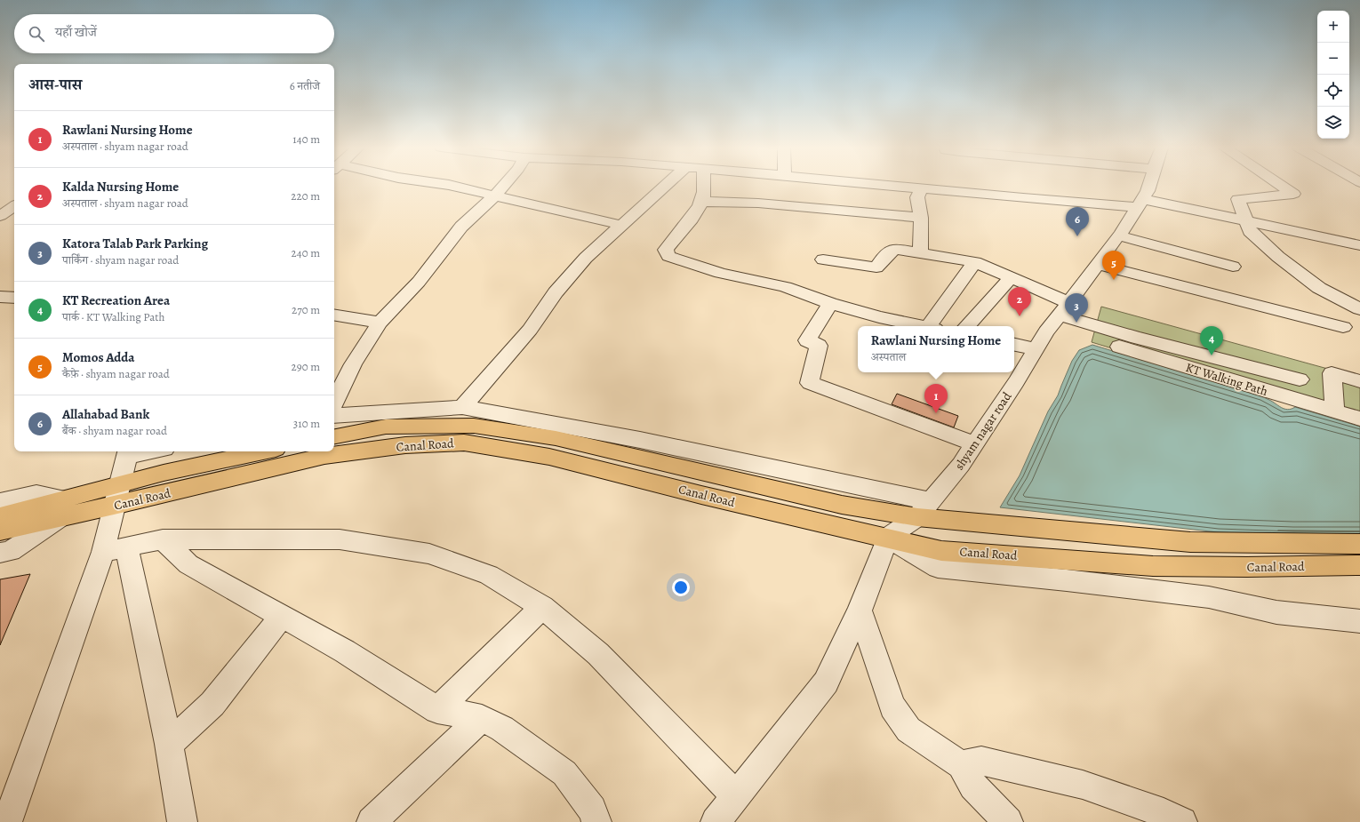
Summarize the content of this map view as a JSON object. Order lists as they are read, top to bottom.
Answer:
{
  "streets": {
    "main road": ["Canal Road"],
    "street": ["KT Walking Path", "shyam nagar road"]
  },
  "crossings": [
    ["shyam nagar road", "Canal Road"]
  ],
  "page": {
    "map_buttons": ["+", "−"],
    "search": "यहाँ खोजें",
    "heading": ["आस-पास", "6 नतीजे"],
    "list": [
      {
        "mark": "1",
        "name": "Rawlani Nursing Home",
        "note": "अस्पताल · shyam nagar road",
        "value": "140 m"
      },
      {
        "mark": "2",
        "name": "Kalda Nursing Home",
        "note": "अस्पताल · shyam nagar road",
        "value": "220 m"
      },
      {
        "mark": "3",
        "name": "Katora Talab Park Parking",
        "note": "पार्किंग · shyam nagar road",
        "value": "240 m"
      },
      {
        "mark": "4",
        "name": "KT Recreation Area",
        "note": "पार्क · KT Walking Path",
        "value": "270 m"
      },
      {
        "mark": "5",
        "name": "Momos Adda",
        "note": "कैफ़े · shyam nagar road",
        "value": "290 m"
      },
      {
        "mark": "6",
        "name": "Allahabad Bank",
        "note": "बैंक · shyam nagar road",
        "value": "310 m"
      }
    ],
    "pins": [
      "6",
      "5",
      "2",
      "3",
      "4",
      "1"
    ],
    "popup": ["Rawlani Nursing Home", "अस्पताल"]
  }
}
